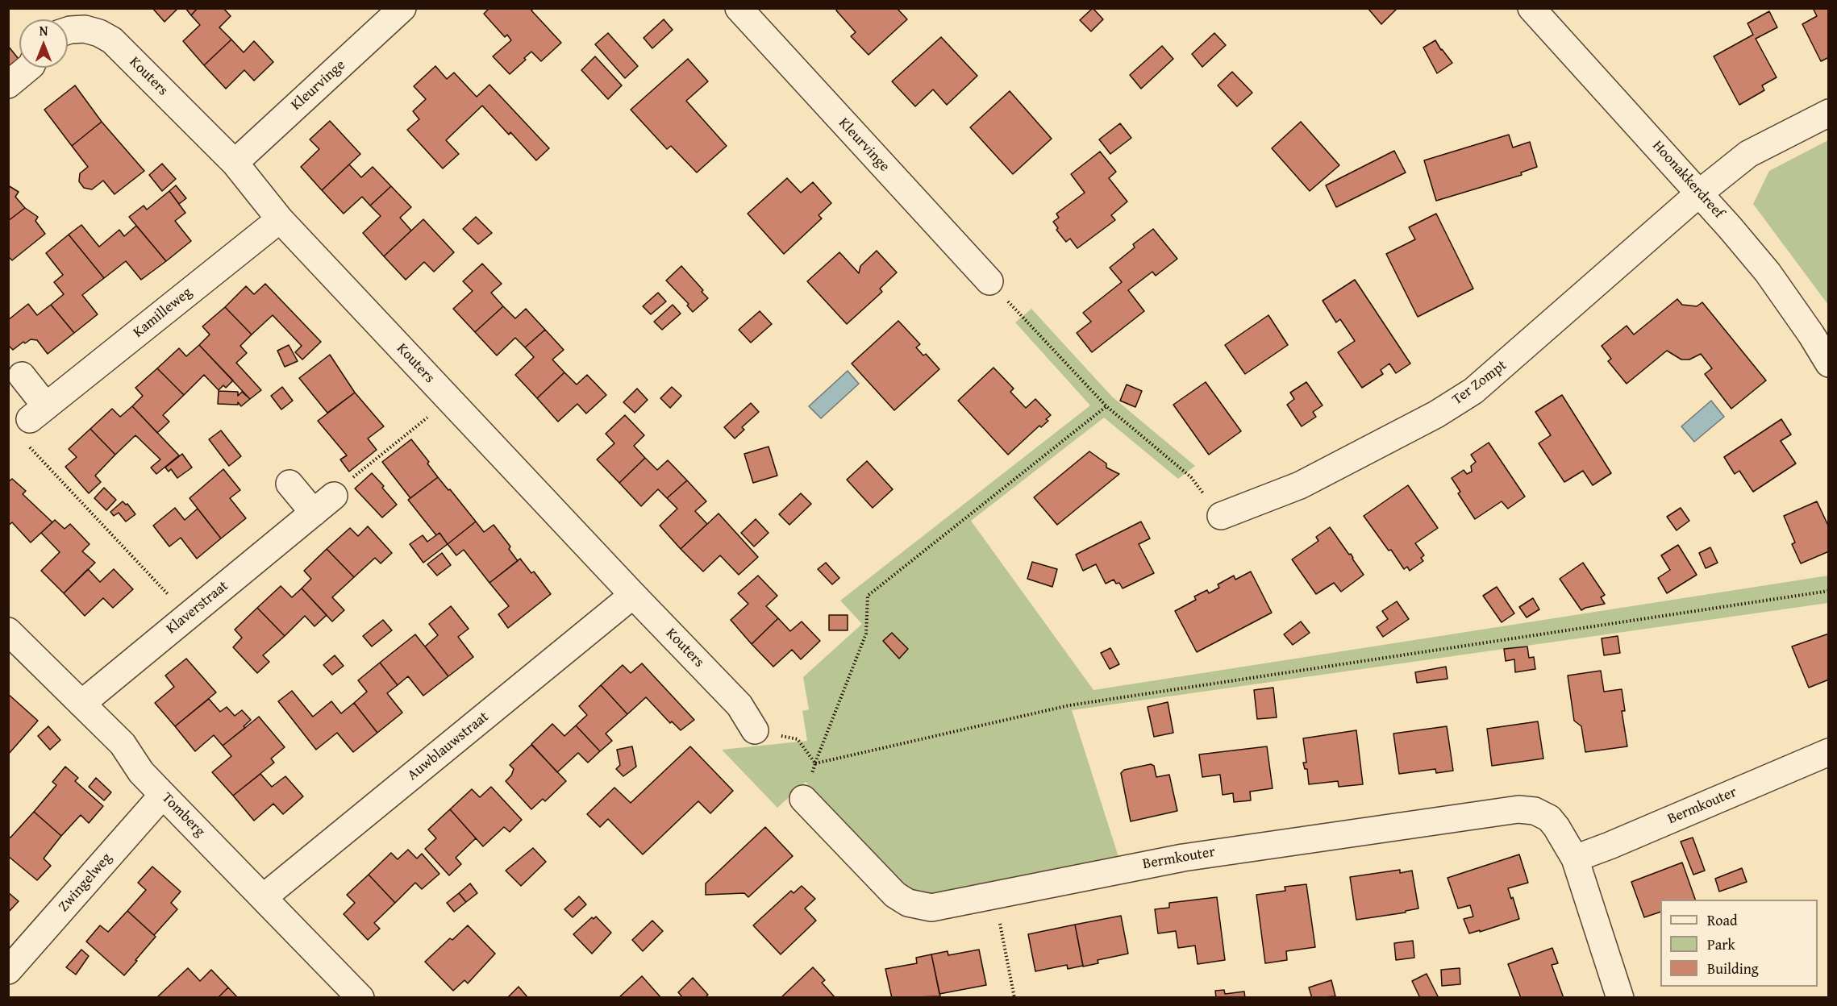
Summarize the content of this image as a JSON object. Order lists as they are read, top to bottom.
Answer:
{
  "streets": {
    "street": [
      "Kouters",
      "Kleurvinge",
      "Hoonakkerdreef",
      "Kamilleweg",
      "Ter Zompt",
      "Klaverstraat",
      "Auwblauwstraat",
      "Bermkouter",
      "Tomberg",
      "Zwingelweg"
    ]
  },
  "crossings": [
    ["Kouters", "Kleurvinge"],
    ["Kouters", "Kamilleweg"],
    ["Kouters", "Auwblauwstraat"],
    ["Hoonakkerdreef", "Ter Zompt"],
    ["Klaverstraat", "Tomberg"],
    ["Auwblauwstraat", "Tomberg"],
    ["Tomberg", "Zwingelweg"]
  ],
  "legend": ["Road", "Park", "Building"],
  "north": "top"
}
